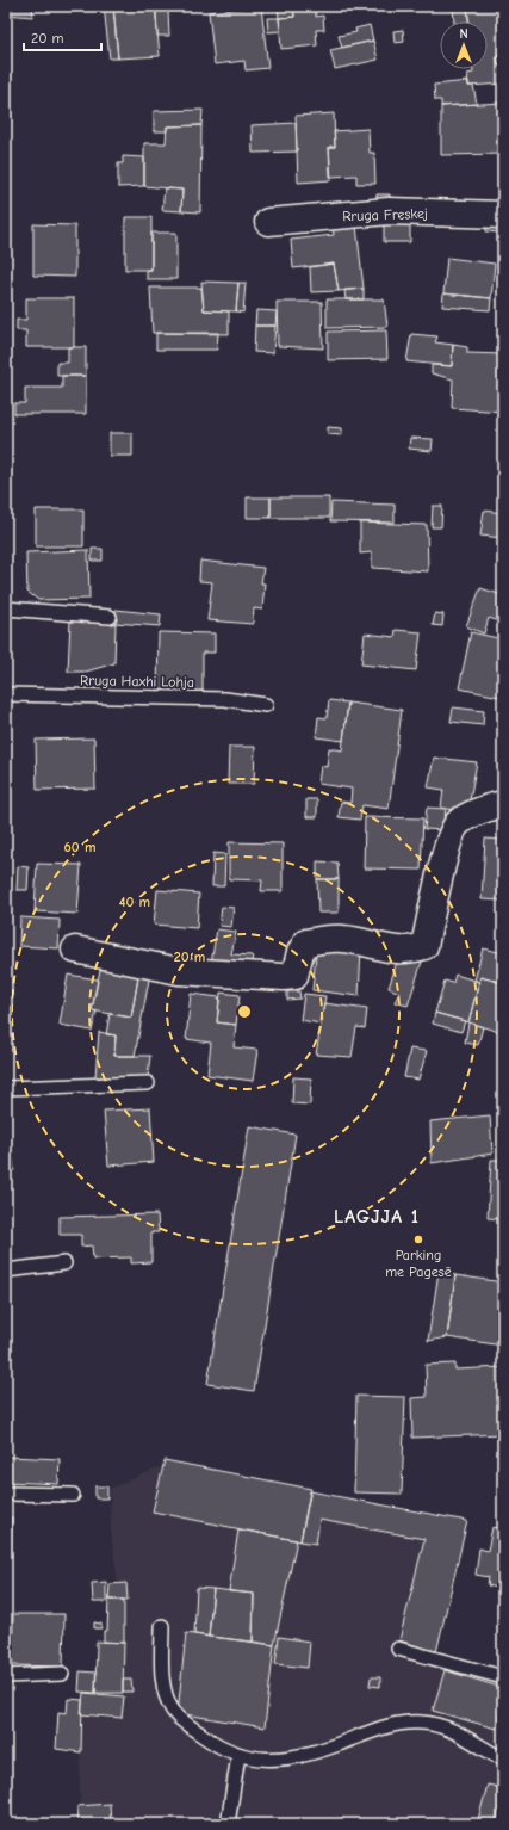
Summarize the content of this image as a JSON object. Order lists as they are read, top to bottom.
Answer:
{
  "streets": {
    "street": ["Rruga Freskej"],
    "lane": ["Rruga Haxhi Lohja"]
  },
  "districts": ["LAGJJA 1"],
  "places": ["Parking me Pagesë"],
  "scale_bar": "20 m",
  "north": "top",
  "rings": ["60 m", "40 m", "20 m"]
}
